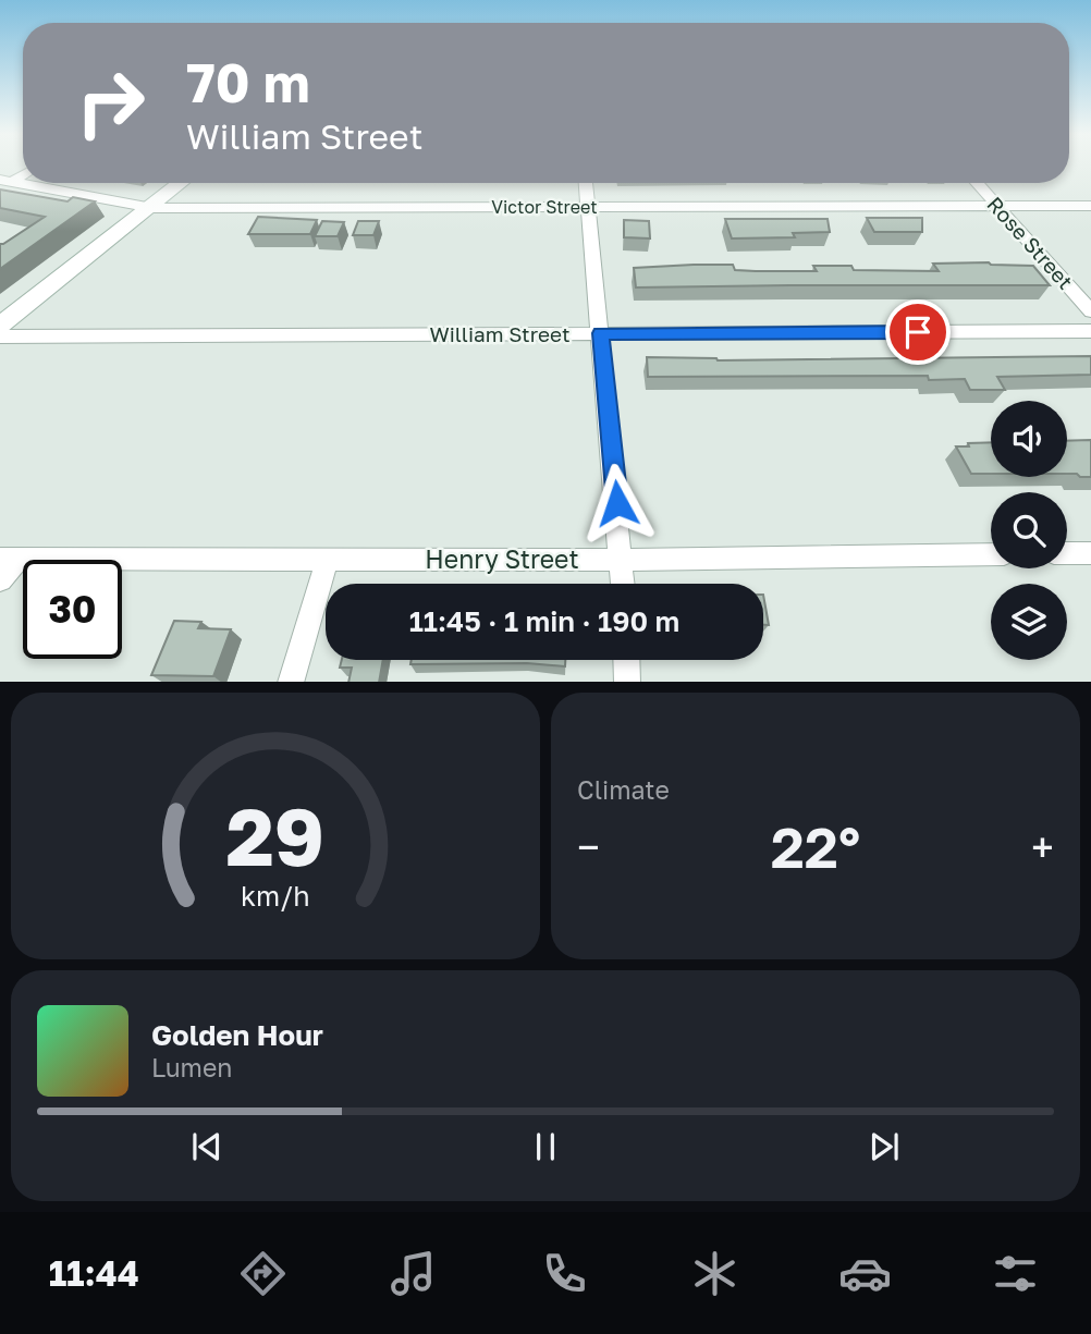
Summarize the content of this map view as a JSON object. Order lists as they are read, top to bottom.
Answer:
{
  "streets": {
    "street": [
      "Victor Street",
      "Rose Street",
      "William Street",
      "Henry Street"
    ]
  },
  "crossings": [
    ["Victor Street", "Rose Street"]
  ],
  "page": {
    "turn": ["70 m", "William Street"],
    "limit": "30",
    "trip": "11:45 · 1 min · 190 m",
    "tile": "Climate",
    "heat": ["−", "22°", "+"],
    "song": ["Golden Hour", "Lumen"],
    "tabs": "11:44",
    "gauge": ["29", "km/h"]
  }
}
